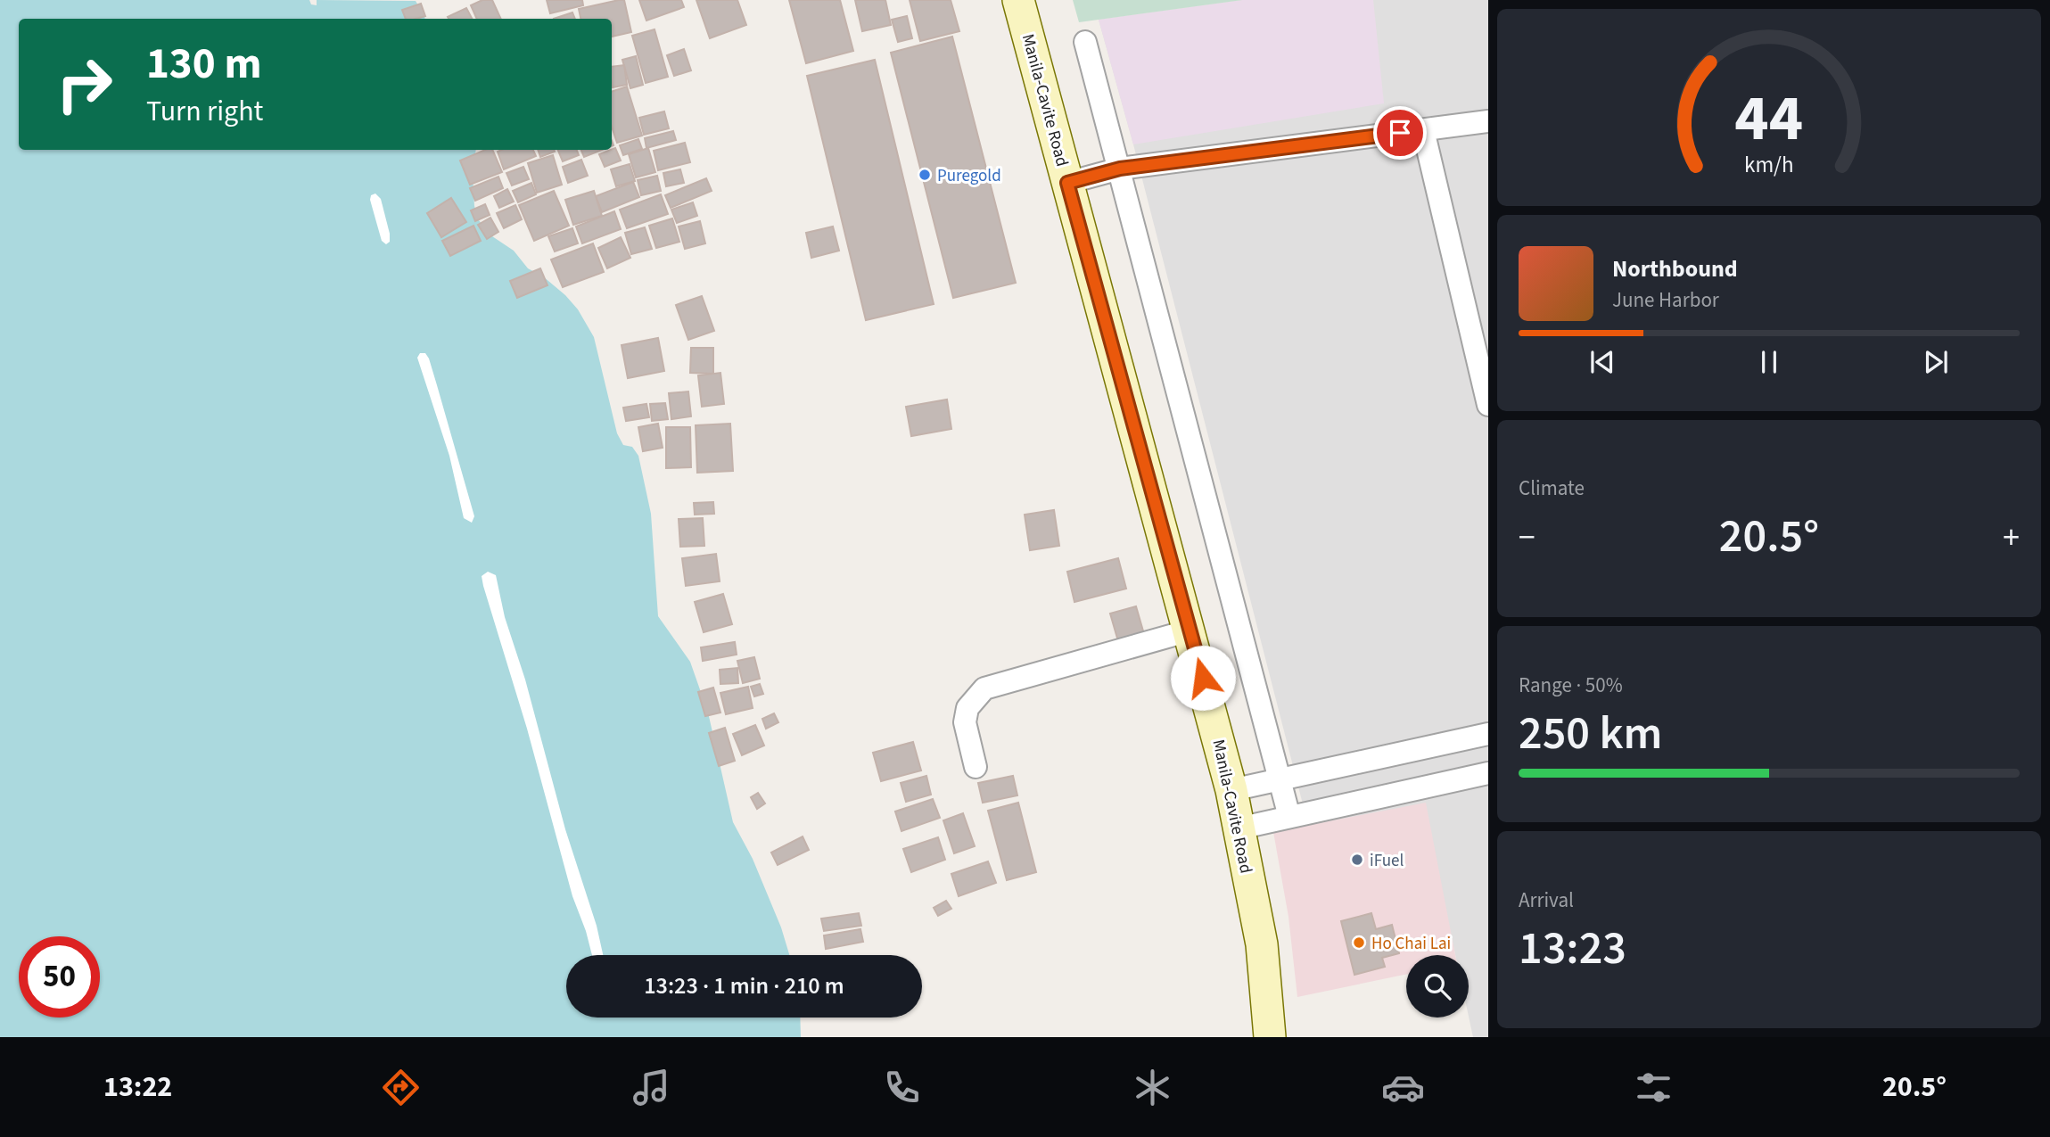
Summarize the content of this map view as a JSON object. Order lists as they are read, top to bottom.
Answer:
{
  "streets": {
    "main road": ["Manila-Cavite Road"]
  },
  "places": ["Puregold", "iFuel", "Ho Chai Lai"],
  "page": {
    "turn": ["130 m", "Turn right"],
    "song": ["Northbound", "June Harbor"],
    "tile": [
      "Climate",
      ["Range · 50%", "250 km"],
      ["Arrival", "13:23"]
    ],
    "heat": ["−", "20.5°", "+"],
    "limit": "50",
    "trip": "13:23 · 1 min · 210 m",
    "tabs": ["13:22", "20.5°"],
    "gauge": ["44", "km/h"]
  }
}
